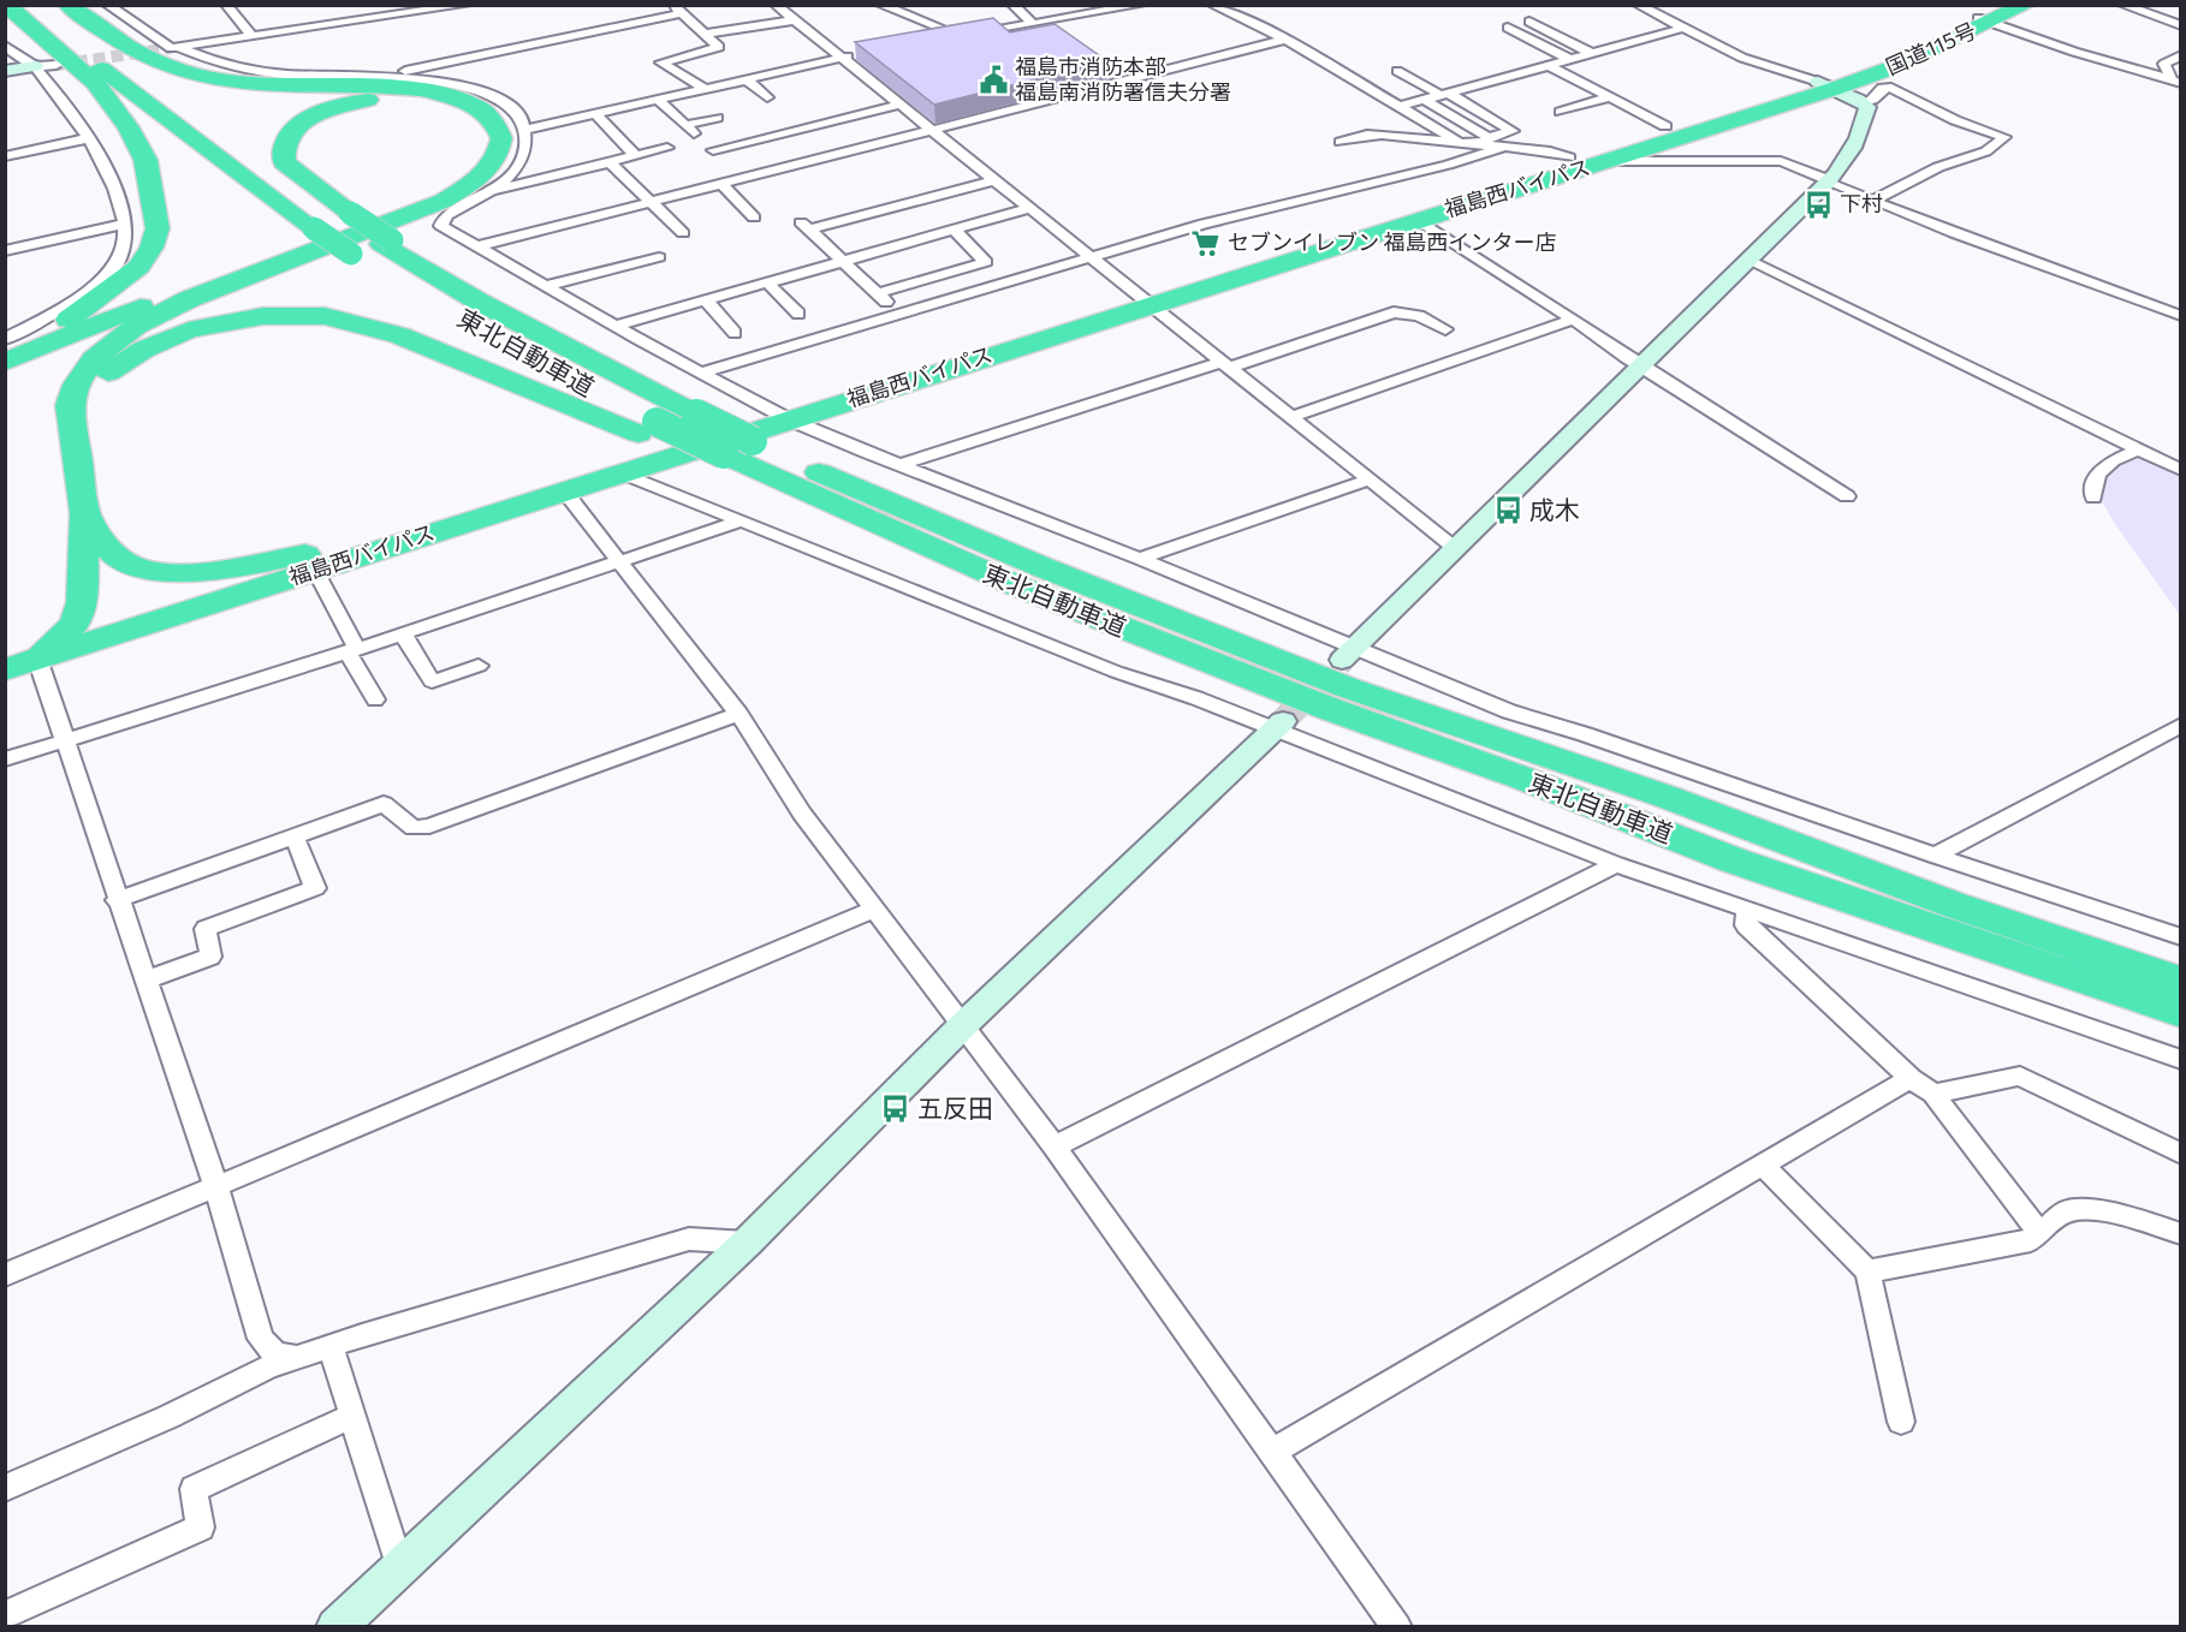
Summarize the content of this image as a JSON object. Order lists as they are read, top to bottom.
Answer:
{
  "streets": {
    "highway": ["国道115号", "福島西バイパス", "東北自動車道"]
  },
  "crossings": [
    ["国道115号", "福島西バイパス"]
  ],
  "places": {
    "public building": ["福島市消防本部 福島南消防署信夫分署"],
    "bus stop": ["下村", "成木", "五反田"],
    "supermarket": ["セブンイレブン 福島西インター店"]
  }
}
